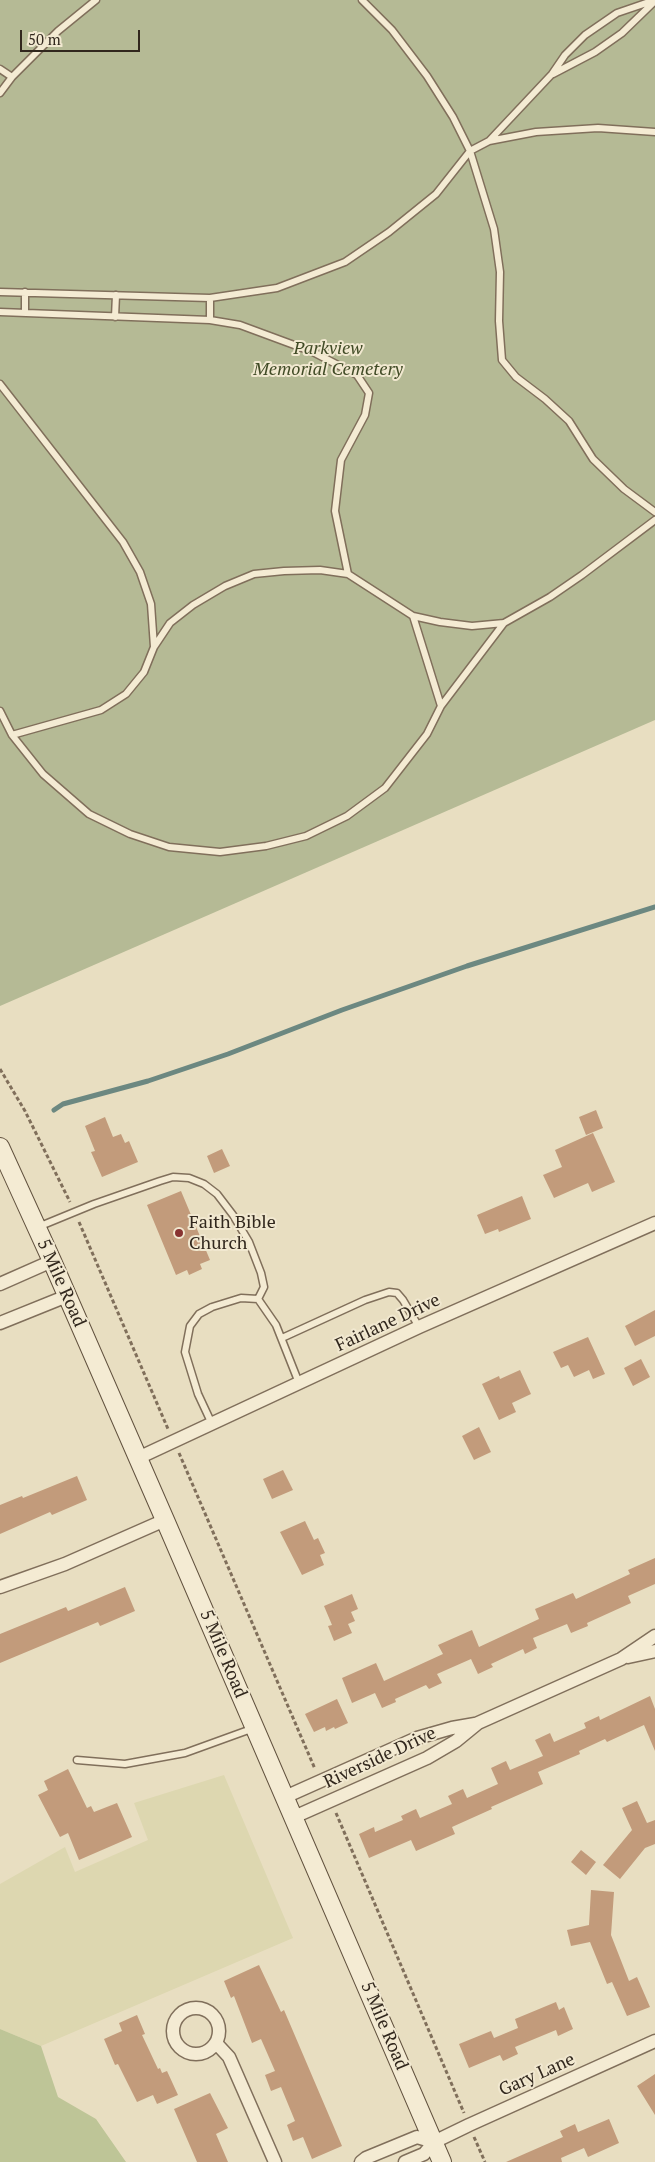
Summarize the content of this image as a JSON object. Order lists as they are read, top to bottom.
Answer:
{
  "streets": {
    "main road": ["5 Mile Road"],
    "street": ["Fairlane Drive", "Riverside Drive", "Gary Lane"]
  },
  "crossings": [
    ["5 Mile Road", "Fairlane Drive"],
    ["5 Mile Road", "Riverside Drive"],
    ["5 Mile Road", "Gary Lane"]
  ],
  "parks": ["Parkview Memorial Cemetery"],
  "places": ["Faith Bible Church"],
  "scale_bar": "50 m"
}
